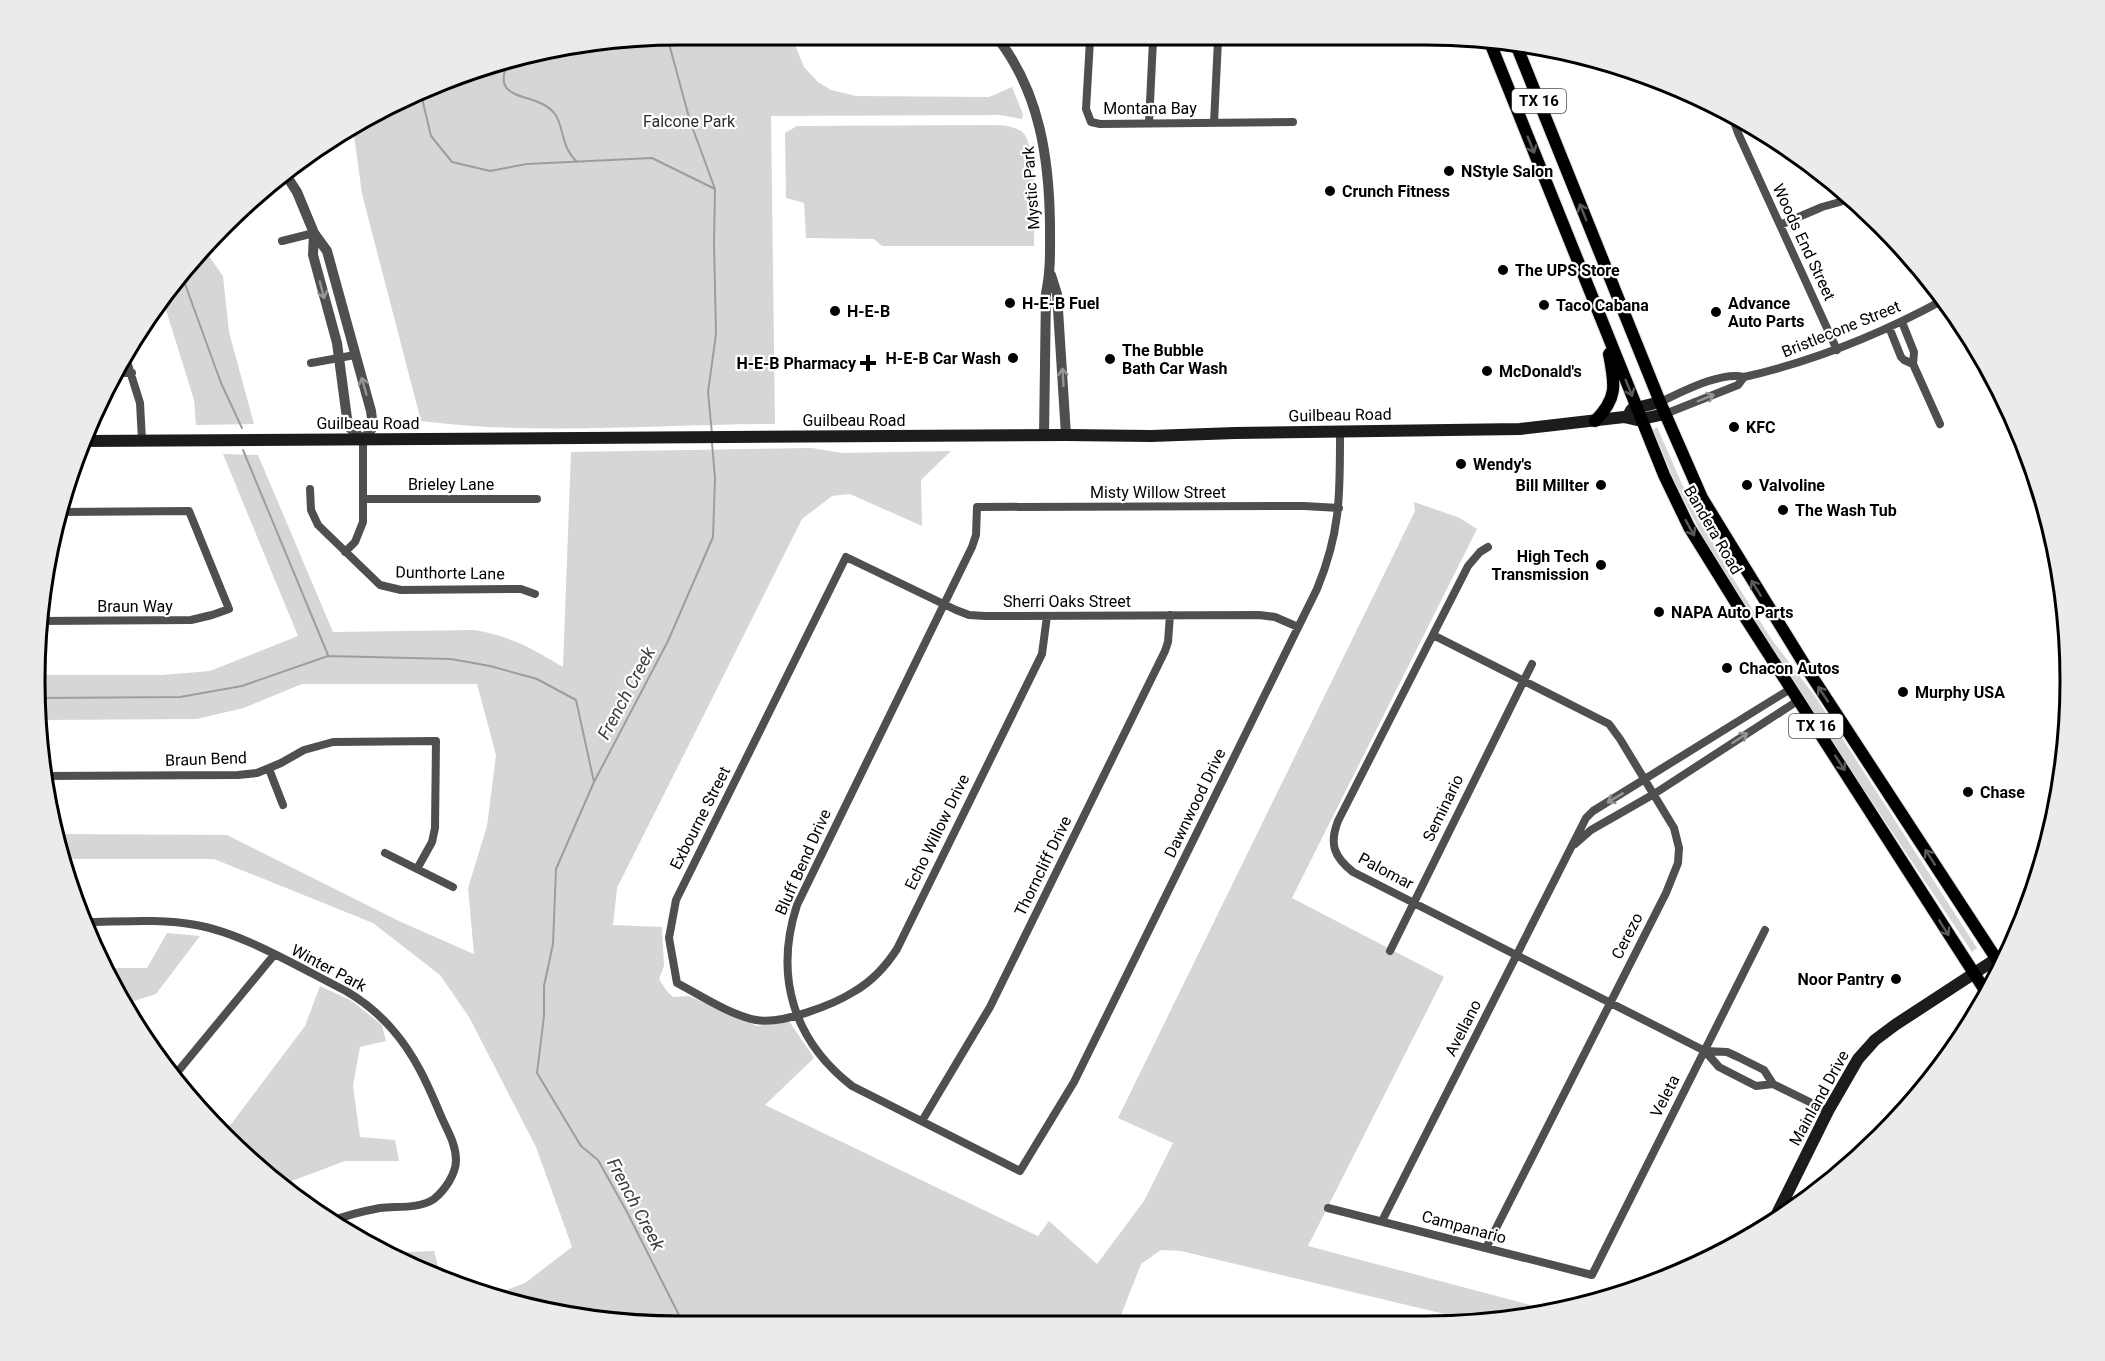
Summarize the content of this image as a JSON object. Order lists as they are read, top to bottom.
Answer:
{
  "streets": {
    "main road": [
      "TX 16",
      "Guilbeau Road",
      "Bandera Road",
      "Mainland Drive"
    ],
    "street": [
      "Montana Bay",
      "Mystic Park",
      "Woods End Street",
      "Bristlecone Street",
      "Brieley Lane",
      "Misty Willow Street",
      "Dunthorte Lane",
      "Sherri Oaks Street",
      "Braun Way",
      "Braun Bend",
      "Dawnwood Drive",
      "Seminario",
      "Exbourne Street",
      "Echo Willow Drive",
      "Bluff Bend Drive",
      "Thorncliff Drive",
      "Palomar",
      "Cerezo",
      "Winter Park",
      "Avellano",
      "Veleta",
      "Campanario"
    ]
  },
  "crossings": [
    ["Mystic Park", "Guilbeau Road"],
    ["Woods End Street", "Bristlecone Street"],
    ["Bristlecone Street", "Bandera Road"],
    ["Guilbeau Road", "Bandera Road"],
    ["Guilbeau Road", "Dawnwood Drive"],
    ["Misty Willow Street", "Dawnwood Drive"],
    ["Misty Willow Street", "Bluff Bend Drive"],
    ["Bandera Road", "Avellano"],
    ["Bandera Road", "Mainland Drive"],
    ["Sherri Oaks Street", "Dawnwood Drive"],
    ["Sherri Oaks Street", "Exbourne Street"],
    ["Sherri Oaks Street", "Echo Willow Drive"],
    ["Sherri Oaks Street", "Bluff Bend Drive"],
    ["Sherri Oaks Street", "Thorncliff Drive"],
    ["Dawnwood Drive", "Bluff Bend Drive"],
    ["Seminario", "Palomar"],
    ["Seminario", "Cerezo"],
    ["Exbourne Street", "Echo Willow Drive"],
    ["Exbourne Street", "Bluff Bend Drive"],
    ["Echo Willow Drive", "Bluff Bend Drive"],
    ["Bluff Bend Drive", "Thorncliff Drive"],
    ["Palomar", "Cerezo"],
    ["Palomar", "Avellano"],
    ["Palomar", "Veleta"],
    ["Palomar", "Mainland Drive"],
    ["Cerezo", "Avellano"],
    ["Cerezo", "Campanario"],
    ["Avellano", "Campanario"],
    ["Veleta", "Campanario"]
  ],
  "water": ["French Creek"],
  "parks": ["Falcone Park"],
  "places": {
    "other": [
      "NStyle Salon",
      "Crunch Fitness",
      "The UPS Store",
      "H-E-B Fuel",
      "Taco Cabana",
      "H-E-B",
      "Advance Auto Parts",
      "H-E-B Car Wash",
      "The Bubble Bath Car Wash",
      "McDonald's",
      "KFC",
      "Wendy's",
      "Bill Millter",
      "Valvoline",
      "The Wash Tub",
      "High Tech Transmission",
      "NAPA Auto Parts",
      "Chacon Autos",
      "Murphy USA",
      "Chase",
      "Noor Pantry"
    ],
    "health": ["H-E-B Pharmacy"]
  }
}
